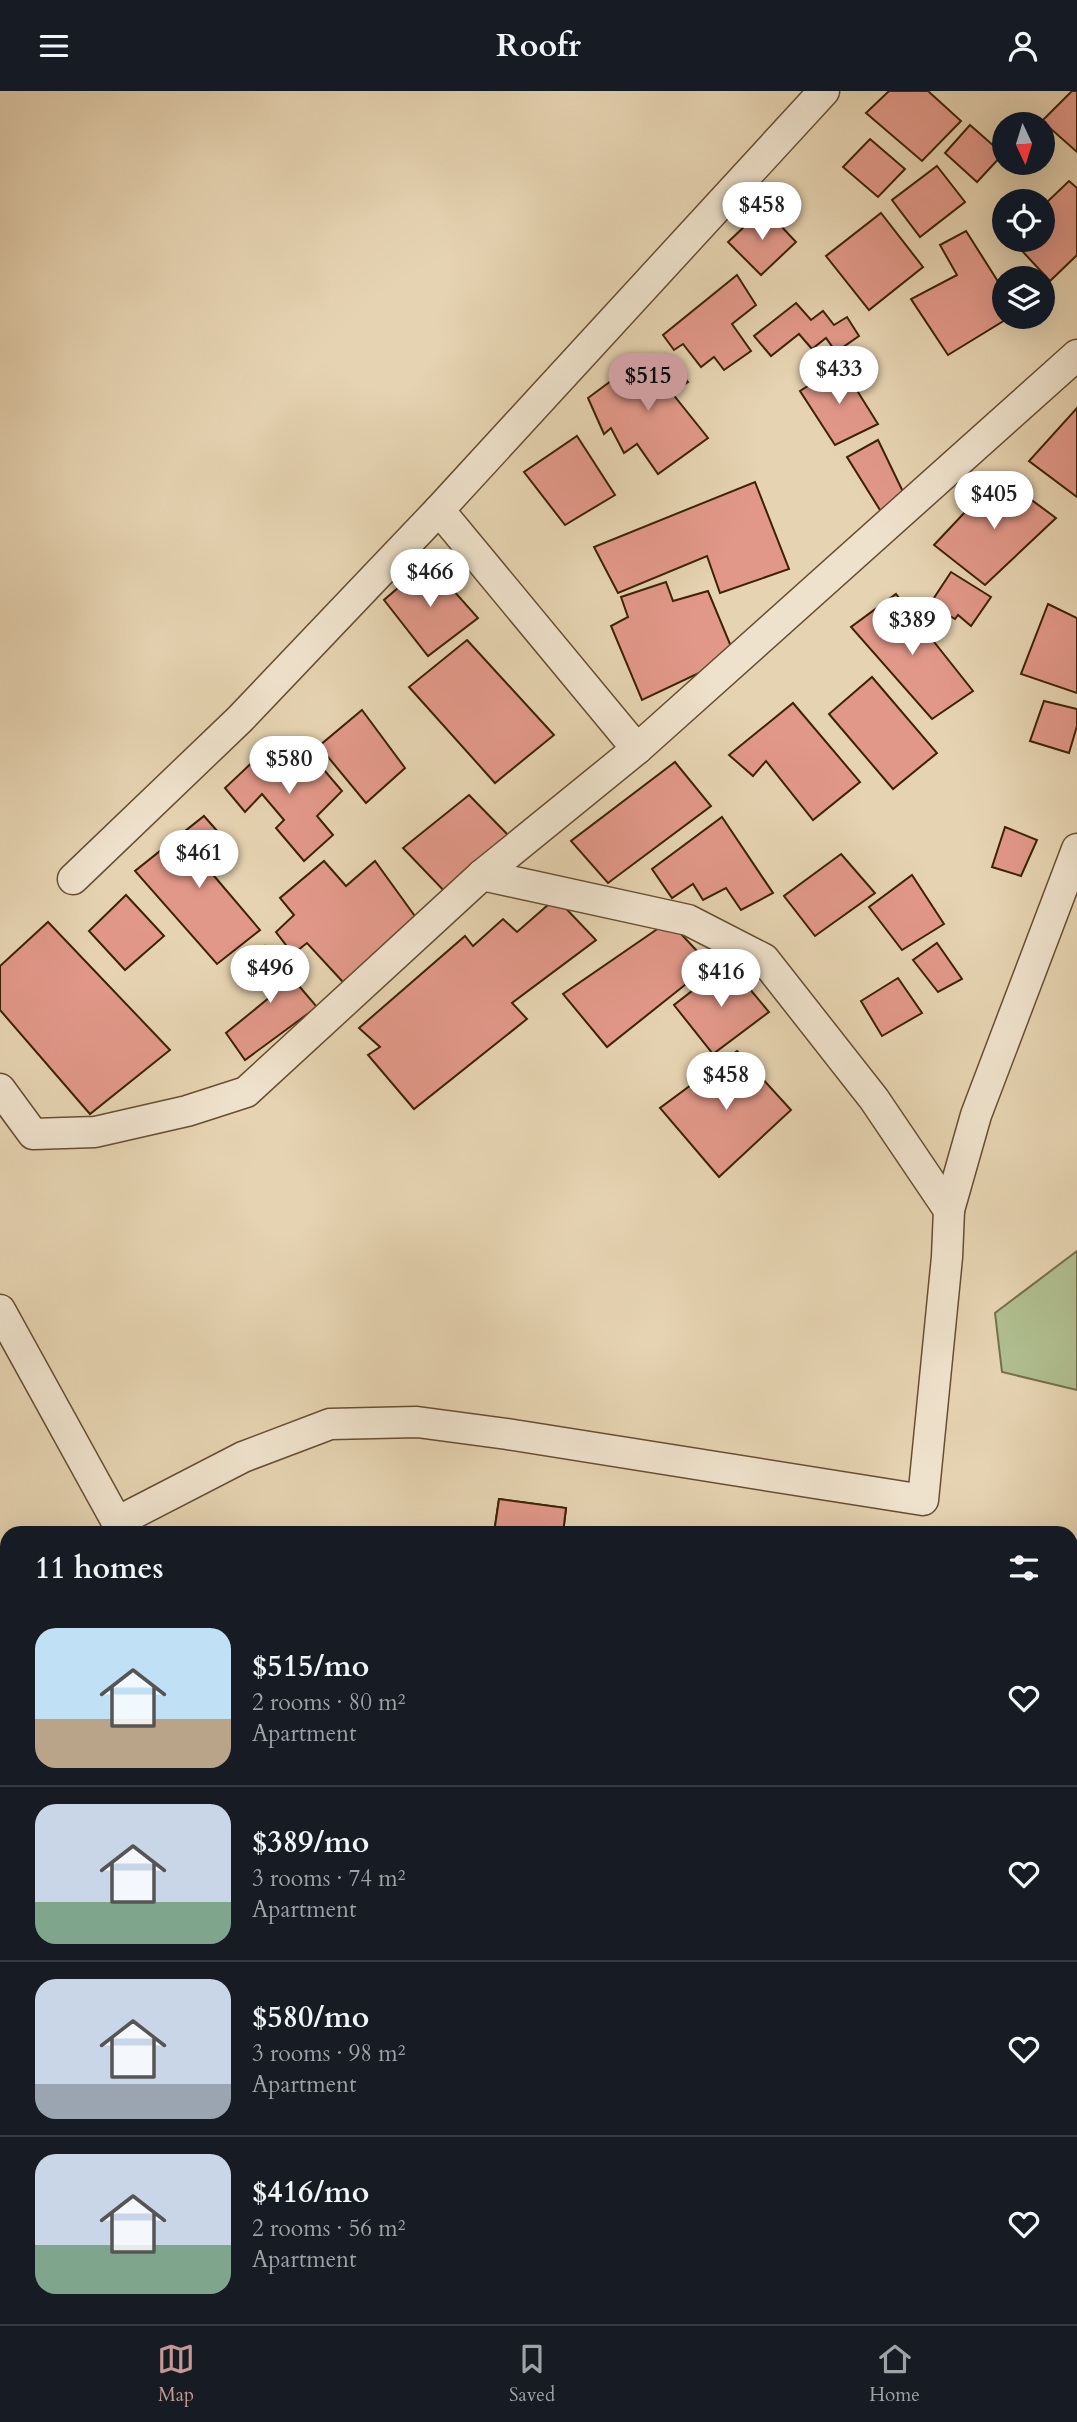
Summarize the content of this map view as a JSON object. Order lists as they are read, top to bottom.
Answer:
{
  "north": "bottom",
  "page": {
    "header": "Roofr",
    "price": [
      "$458",
      "$433",
      "$515",
      "$405",
      "$466",
      "$389",
      "$580",
      "$461",
      "$496",
      "$416",
      "$458"
    ],
    "heading": "11 homes",
    "list": [
      {
        "name": "$515/mo",
        "note": "2 rooms · 80 m² · Apartment"
      },
      {
        "name": "$389/mo",
        "note": "3 rooms · 74 m² · Apartment"
      },
      {
        "name": "$580/mo",
        "note": "3 rooms · 98 m² · Apartment"
      },
      {
        "name": "$416/mo",
        "note": "2 rooms · 56 m² · Apartment"
      }
    ],
    "tabs": ["Map", "Saved", "Home"]
  }
}
